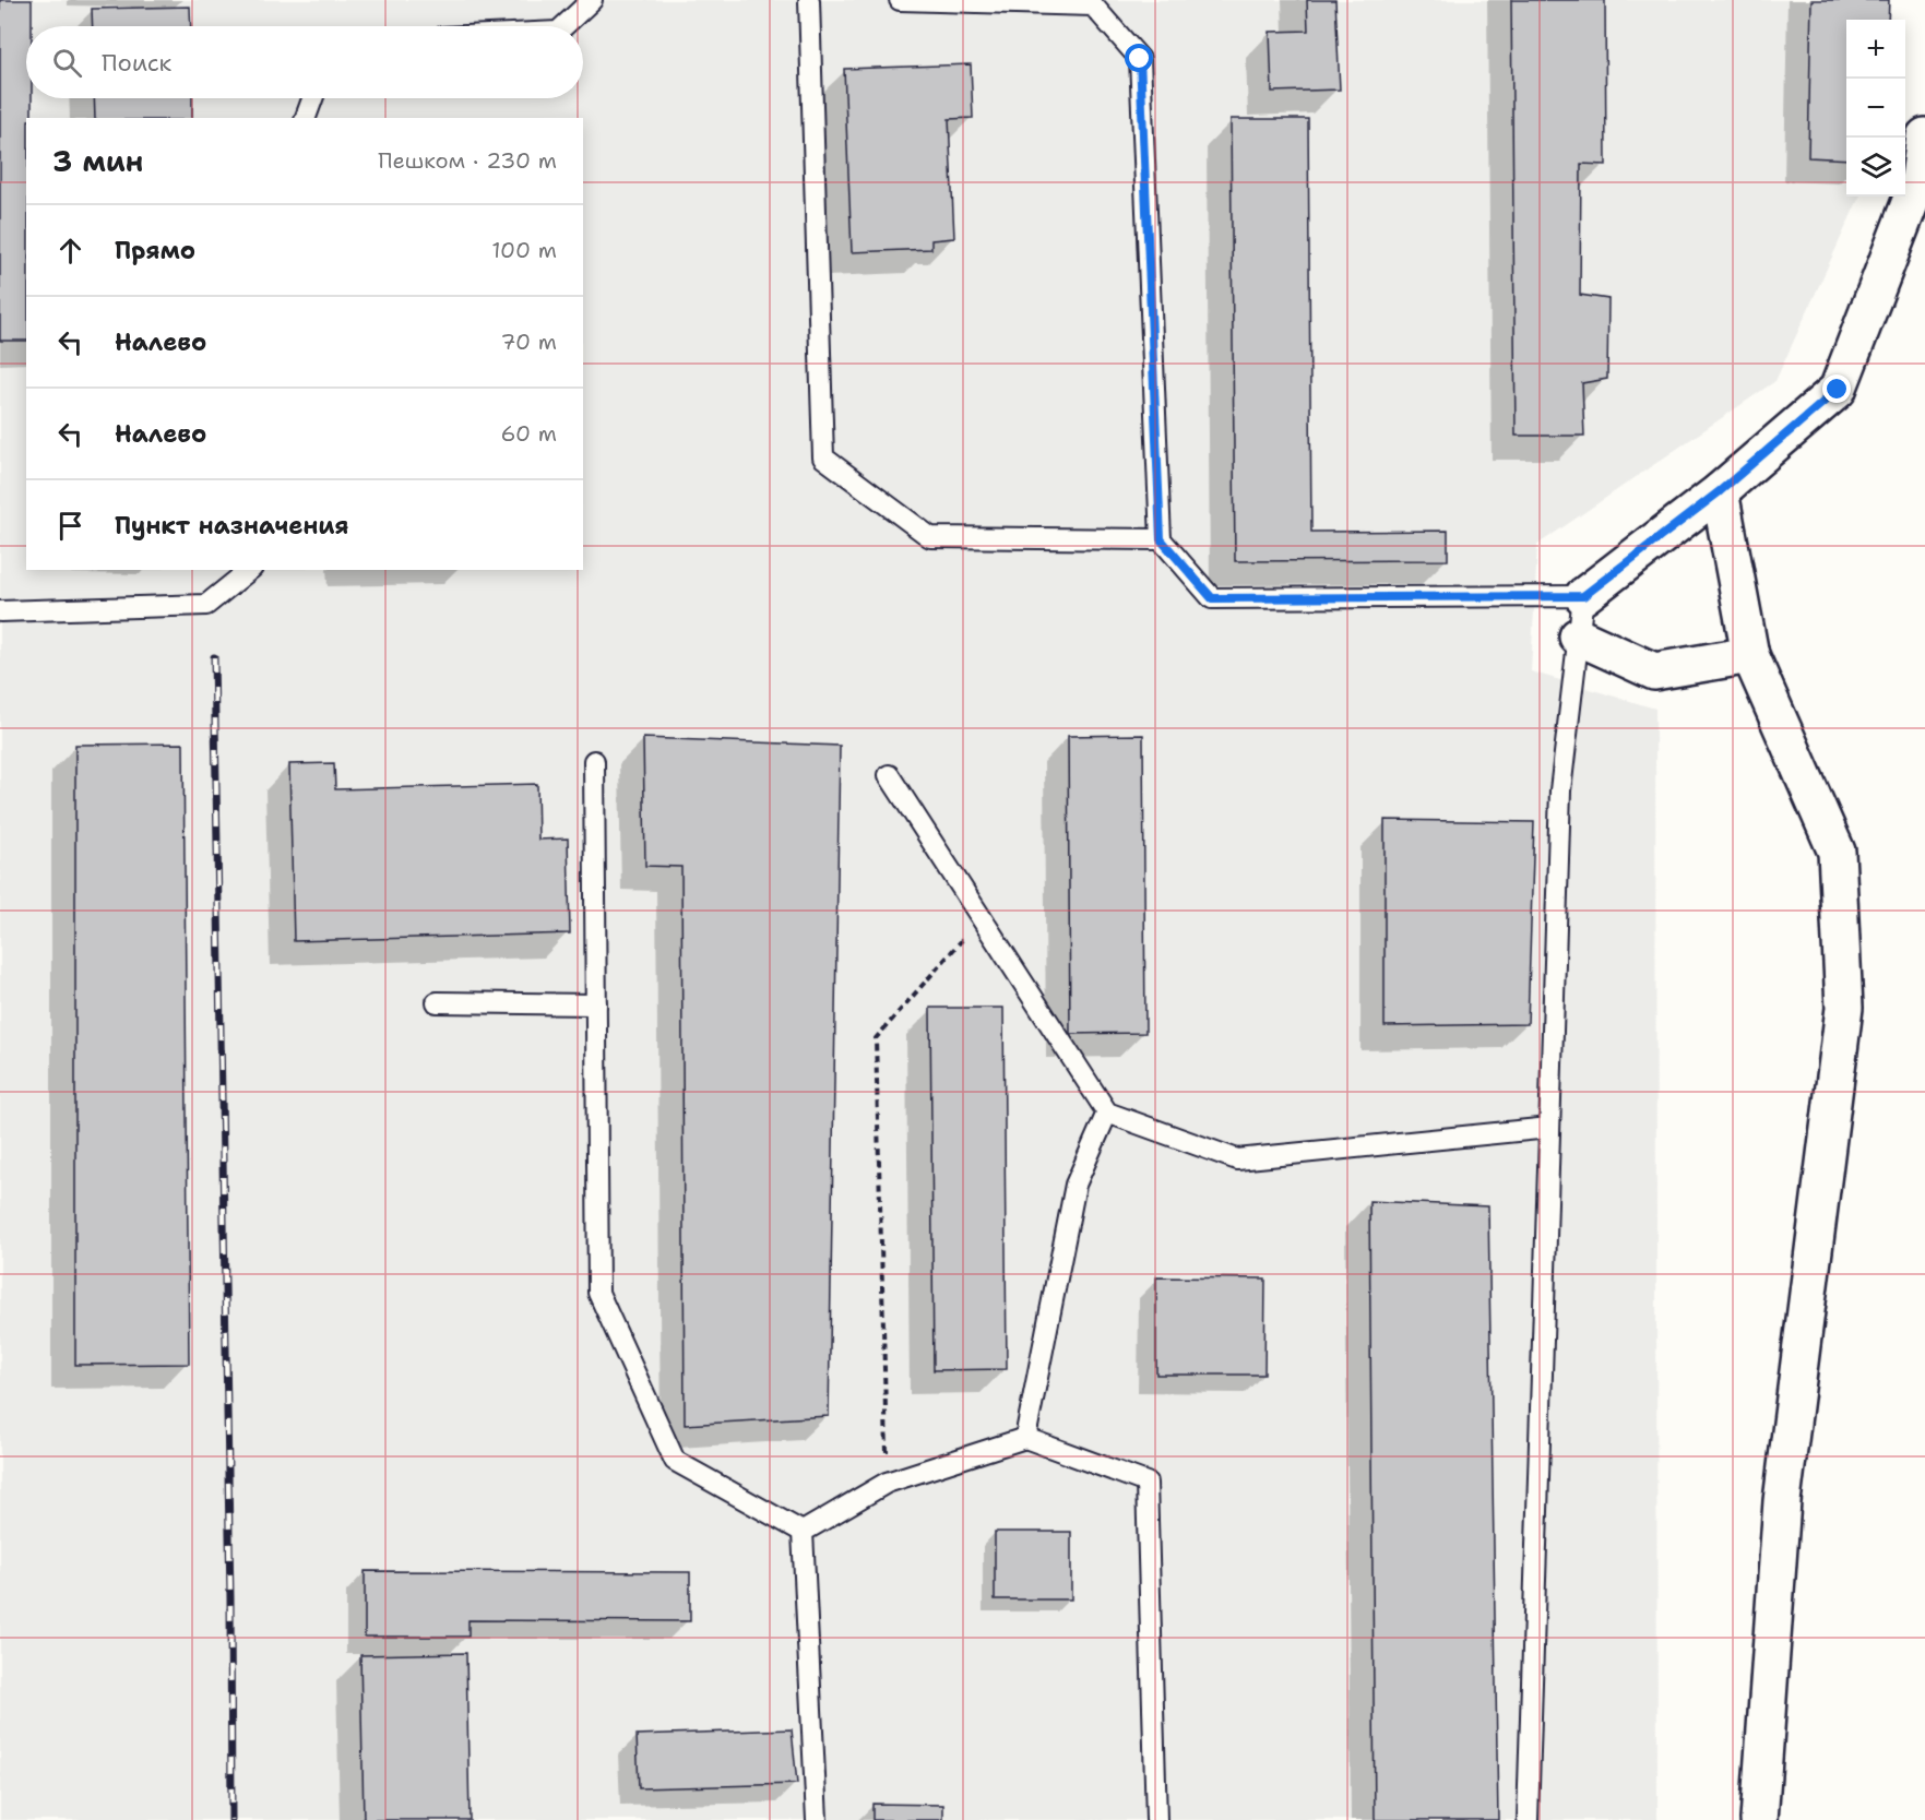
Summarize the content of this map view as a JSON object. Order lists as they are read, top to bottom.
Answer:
{
  "page": {
    "map_buttons": ["+", "−"],
    "search": "Поиск",
    "heading": ["3 мин", "Пешком · 230 m"],
    "list": [
      ["Прямо", "100 m"],
      ["Налево", "70 m"],
      ["Налево", "60 m"],
      "Пункт назначения"
    ]
  }
}
